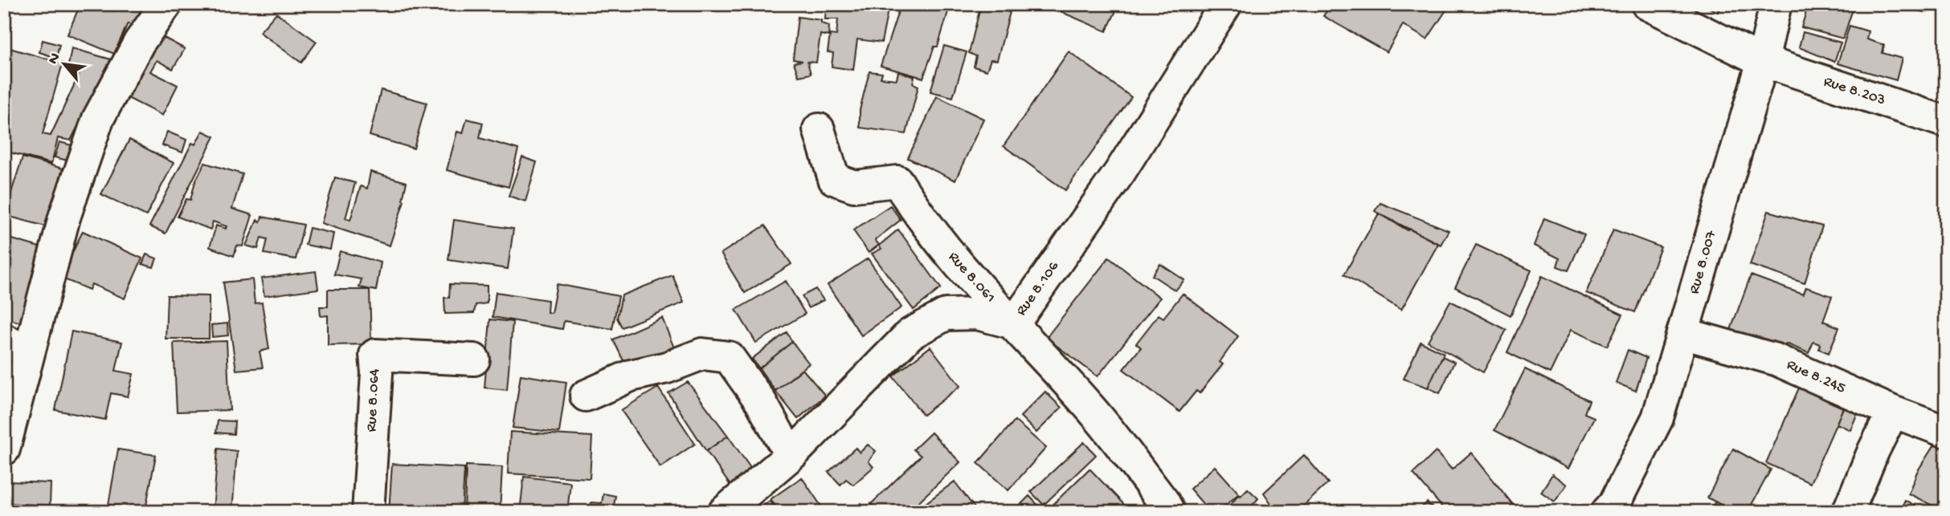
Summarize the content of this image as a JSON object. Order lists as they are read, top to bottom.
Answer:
{
  "streets": {
    "street": [
      "Rue 8.203",
      "Rue 8.007",
      "Rue 8.061",
      "Rue 8.106",
      "Rue 8.245",
      "Rue 8.064"
    ]
  },
  "crossings": [
    ["Rue 8.203", "Rue 8.007"],
    ["Rue 8.007", "Rue 8.245"],
    ["Rue 8.061", "Rue 8.106"]
  ],
  "north": "top left"
}
